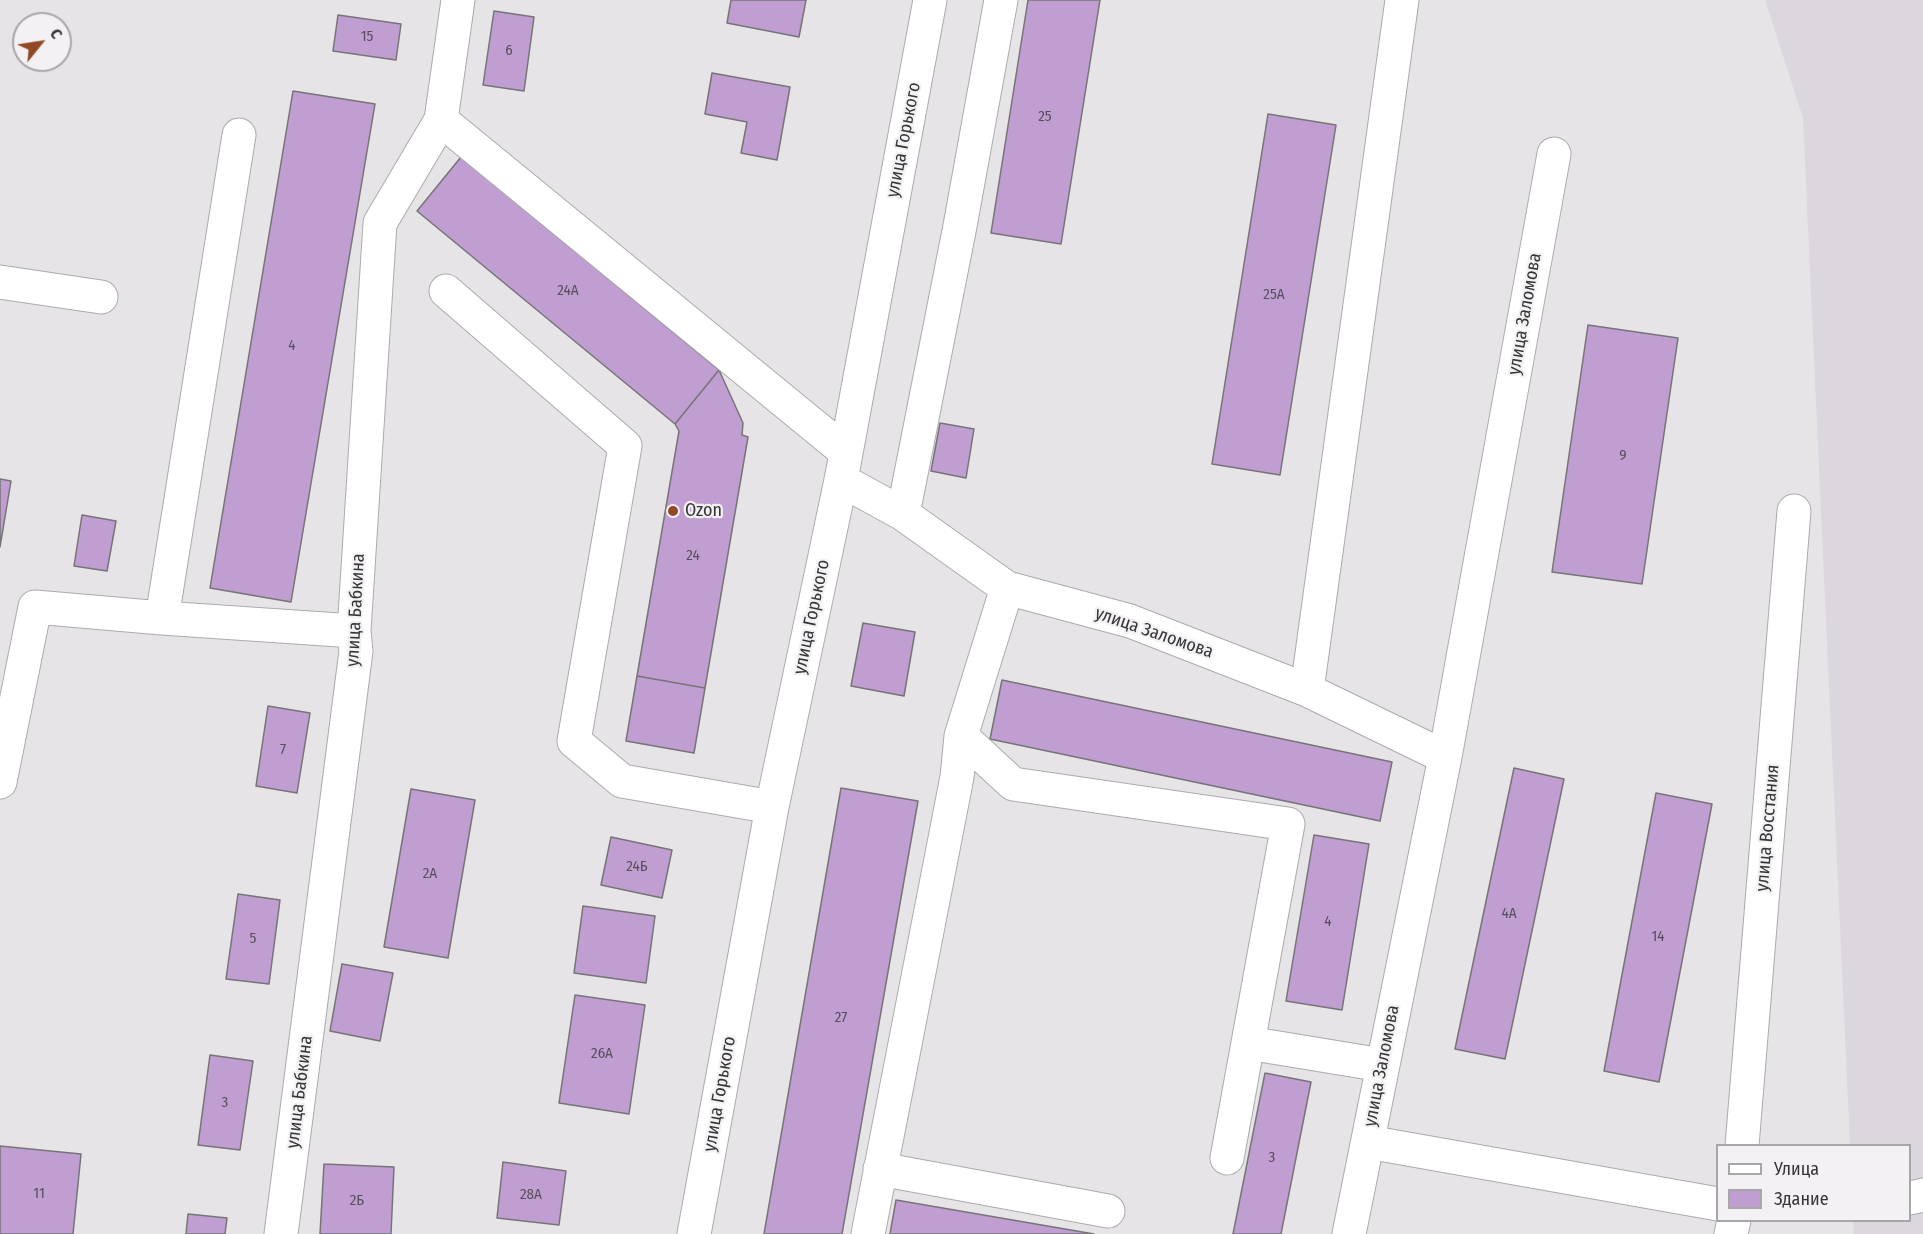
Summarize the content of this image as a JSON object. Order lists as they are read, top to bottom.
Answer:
{
  "streets": {
    "street": [
      "улица Горького",
      "улица Заломова",
      "улица Бабкина",
      "улица Восстания"
    ]
  },
  "crossings": [
    ["улица Горького", "улица Заломова"],
    ["улица Заломова", "улица Бабкина"]
  ],
  "places": ["Ozon"],
  "house_numbers": [
    "15",
    "6",
    "25",
    "24А",
    "25А",
    "4",
    "9",
    "24",
    "7",
    "24Б",
    "2А",
    "4А",
    "4",
    "14",
    "5",
    "27",
    "26А",
    "3",
    "3",
    "11",
    "28А",
    "2Б"
  ],
  "legend": ["Улица", "Здание"],
  "north": "top right"
}
